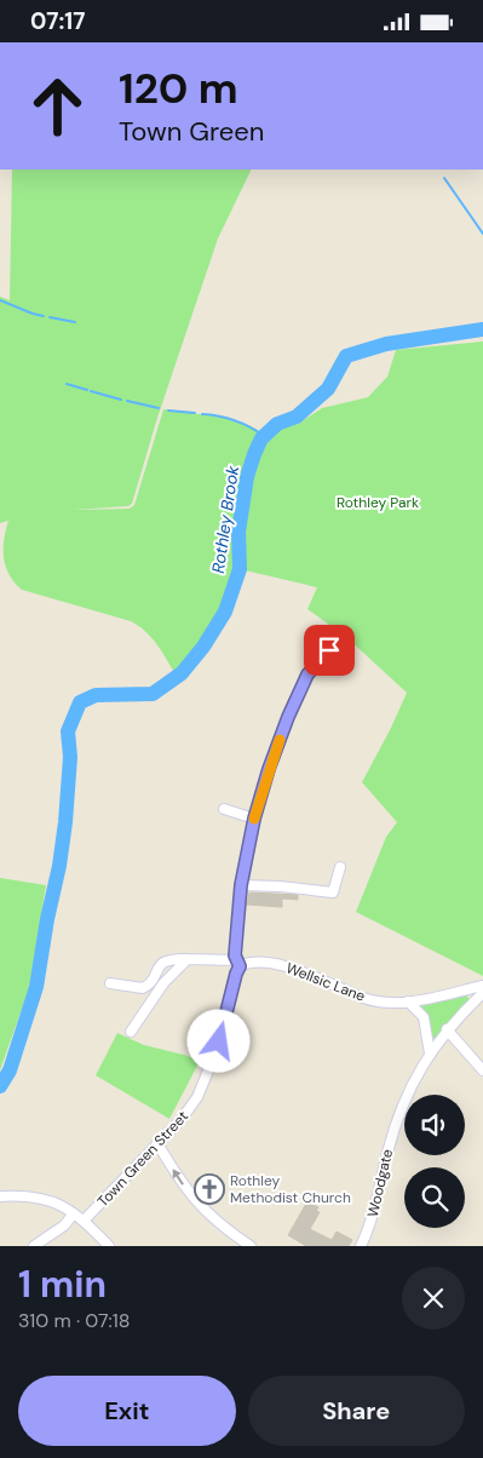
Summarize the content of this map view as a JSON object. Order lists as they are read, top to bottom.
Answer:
{
  "streets": {
    "street": ["Wellsic Lane", "Town Green Street", "Woodgate"]
  },
  "crossings": [
    ["Wellsic Lane", "Town Green Street"]
  ],
  "water": ["Rothley Brook"],
  "parks": ["Rothley Park"],
  "places": {
    "church": ["Rothley Methodist Church"]
  },
  "page": {
    "status": "07:17",
    "turn": ["120 m", "Town Green"],
    "heading": ["1 min", "310 m · 07:18"],
    "buttons": ["Exit", "Share"]
  }
}
